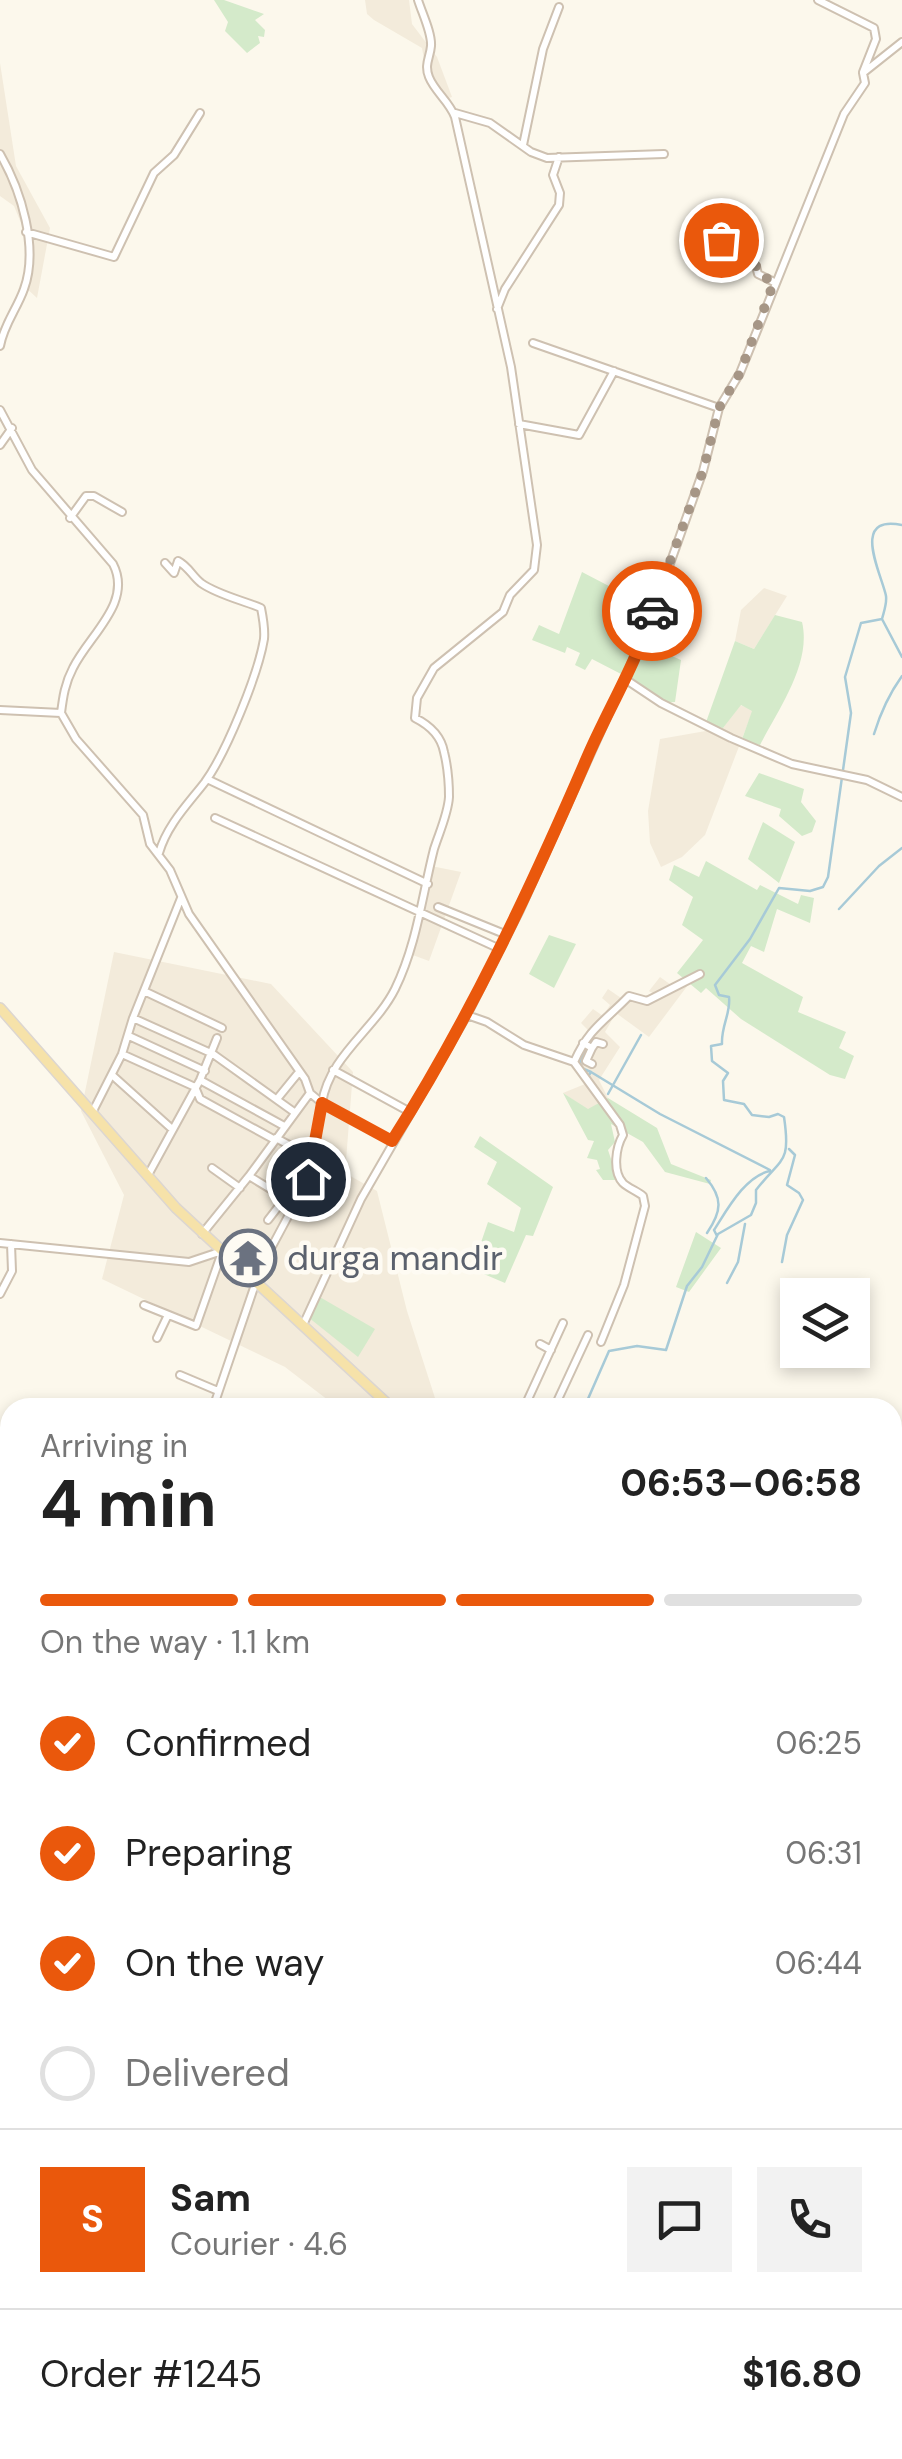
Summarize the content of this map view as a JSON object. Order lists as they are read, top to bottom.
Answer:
{
  "places": {
    "temple": ["durga mandir"]
  },
  "page": {
    "heading": ["4 min", "Arriving in", "06:53–06:58"],
    "panel": [
      "Sam",
      "Courier · 4.6",
      "Order #1245",
      "$16.80"
    ],
    "bar": "On the way · 1.1 km",
    "list": [
      ["Confirmed", "06:25"],
      ["Preparing", "06:31"],
      ["On the way", "06:44"],
      "Delivered"
    ],
    "round": "S"
  }
}
